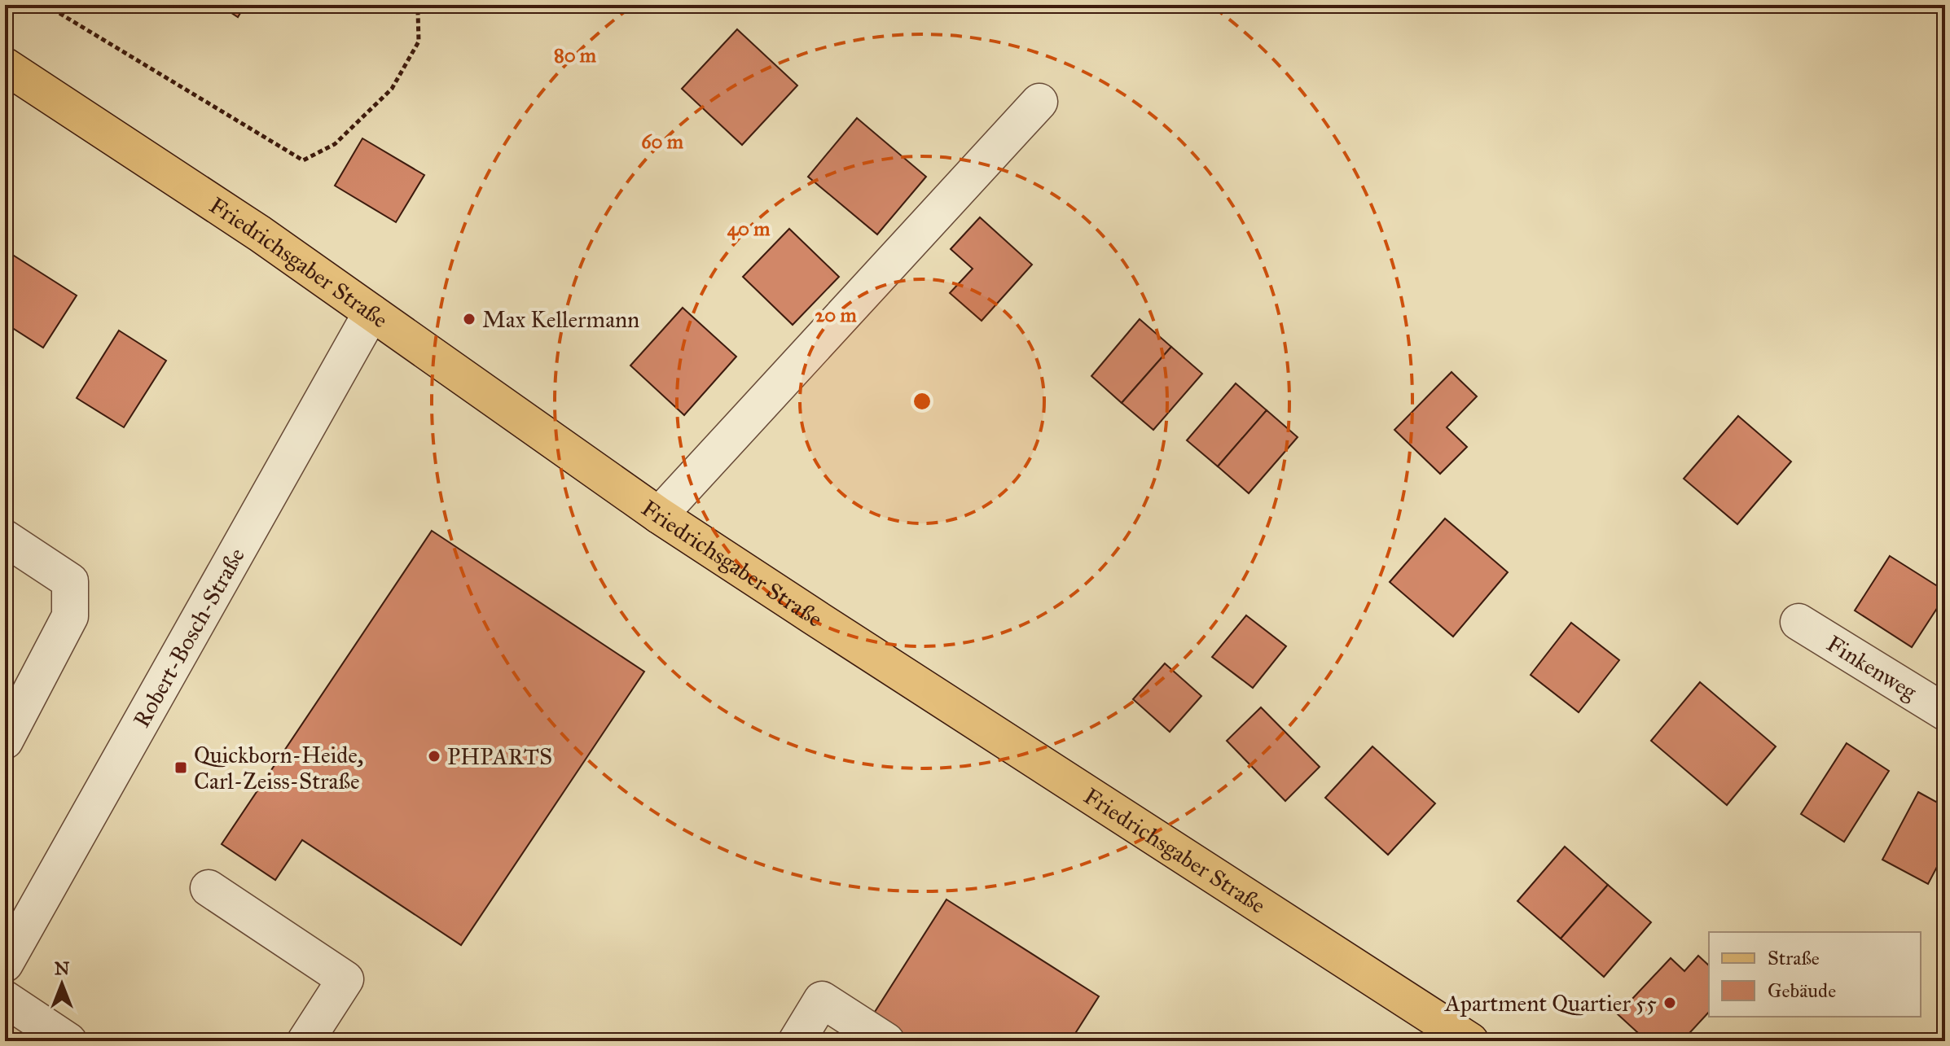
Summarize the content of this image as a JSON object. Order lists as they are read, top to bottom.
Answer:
{
  "streets": {
    "main road": ["Friedrichsgaber Straße"],
    "street": ["Robert-Bosch-Straße", "Finkenweg"]
  },
  "crossings": [
    ["Friedrichsgaber Straße", "Robert-Bosch-Straße"]
  ],
  "places": {
    "other": ["Max Kellermann", "PHPARTS", "Apartment Quartier 55"],
    "transit": ["Quickborn-Heide, Carl-Zeiss-Straße"]
  },
  "legend": ["Straße", "Gebäude"],
  "north": "top",
  "rings": [
    "80 m",
    "60 m",
    "40 m",
    "20 m"
  ]
}
